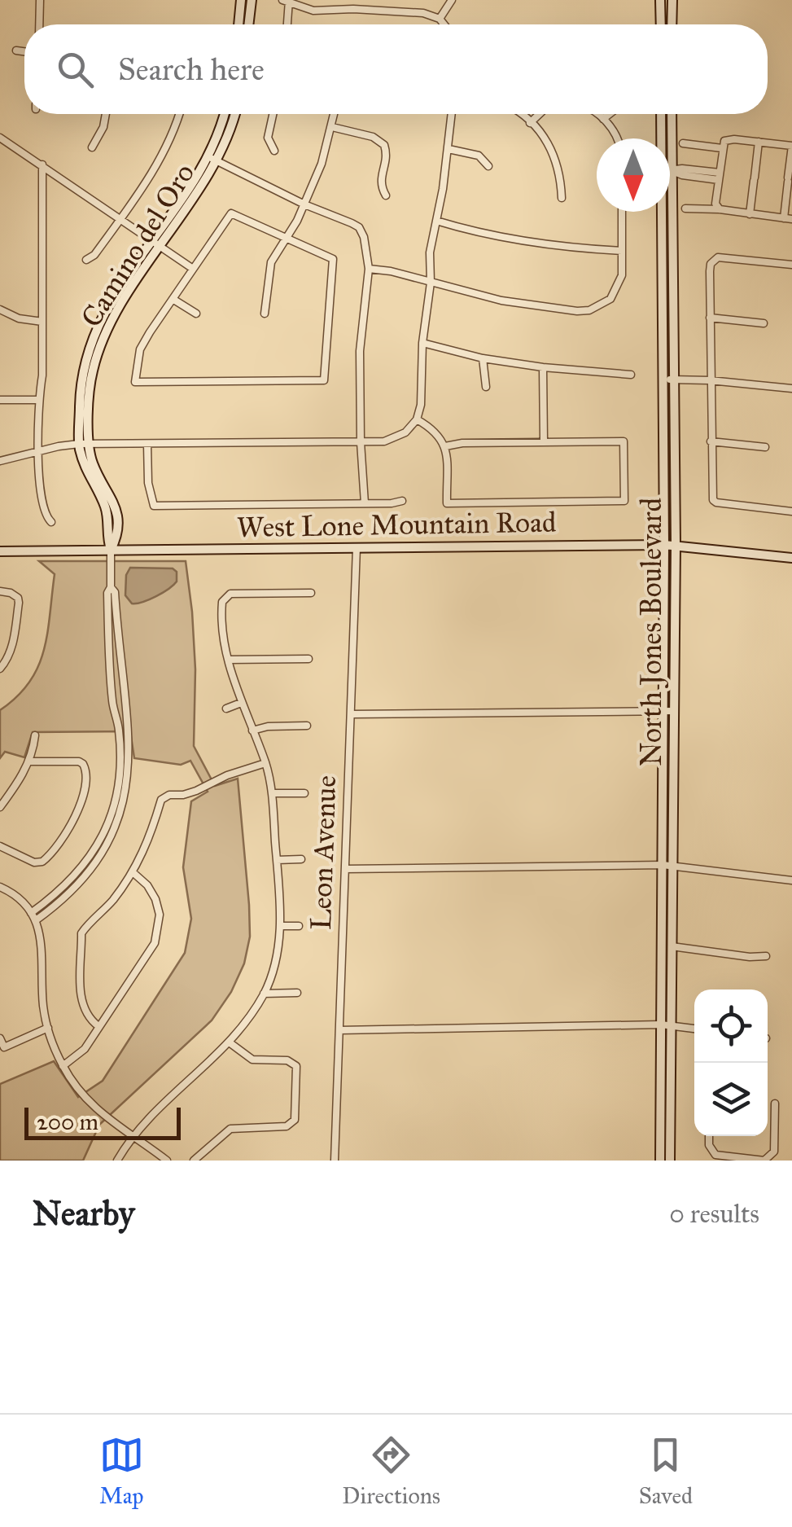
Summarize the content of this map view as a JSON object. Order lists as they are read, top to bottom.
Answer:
{
  "streets": {
    "main road": ["Camino del Oro", "West Lone Mountain Road", "North Jones Boulevard"],
    "street": ["Leon Avenue"]
  },
  "crossings": [
    ["Camino del Oro", "West Lone Mountain Road"],
    ["West Lone Mountain Road", "North Jones Boulevard"],
    ["West Lone Mountain Road", "Leon Avenue"]
  ],
  "scale_bar": "200 m",
  "north": "bottom",
  "page": {
    "search": "Search here",
    "scale": "200 m",
    "heading": ["Nearby", "0 results"],
    "nav": ["Map", "Directions", "Saved"]
  }
}
